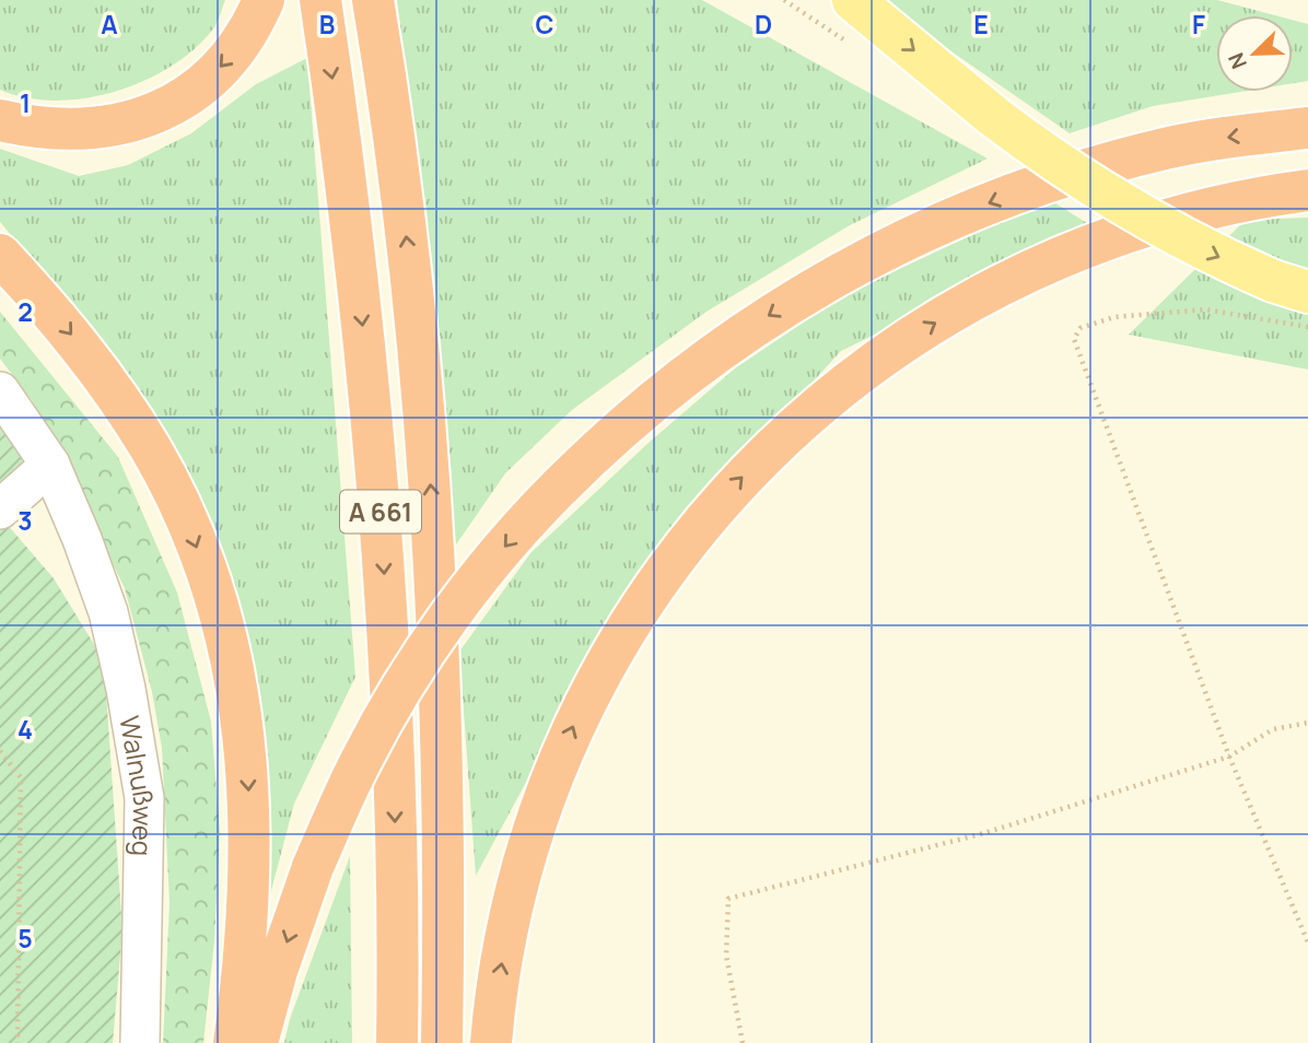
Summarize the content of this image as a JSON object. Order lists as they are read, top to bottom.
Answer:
{
  "streets": {
    "highway": ["A 661"],
    "lane": ["Walnußweg"]
  },
  "north": "bottom left",
  "grid": {
    "columns": [
      "A",
      "B",
      "C",
      "D",
      "E",
      "F"
    ],
    "rows": [
      "1",
      "2",
      "3",
      "4",
      "5"
    ]
  }
}
